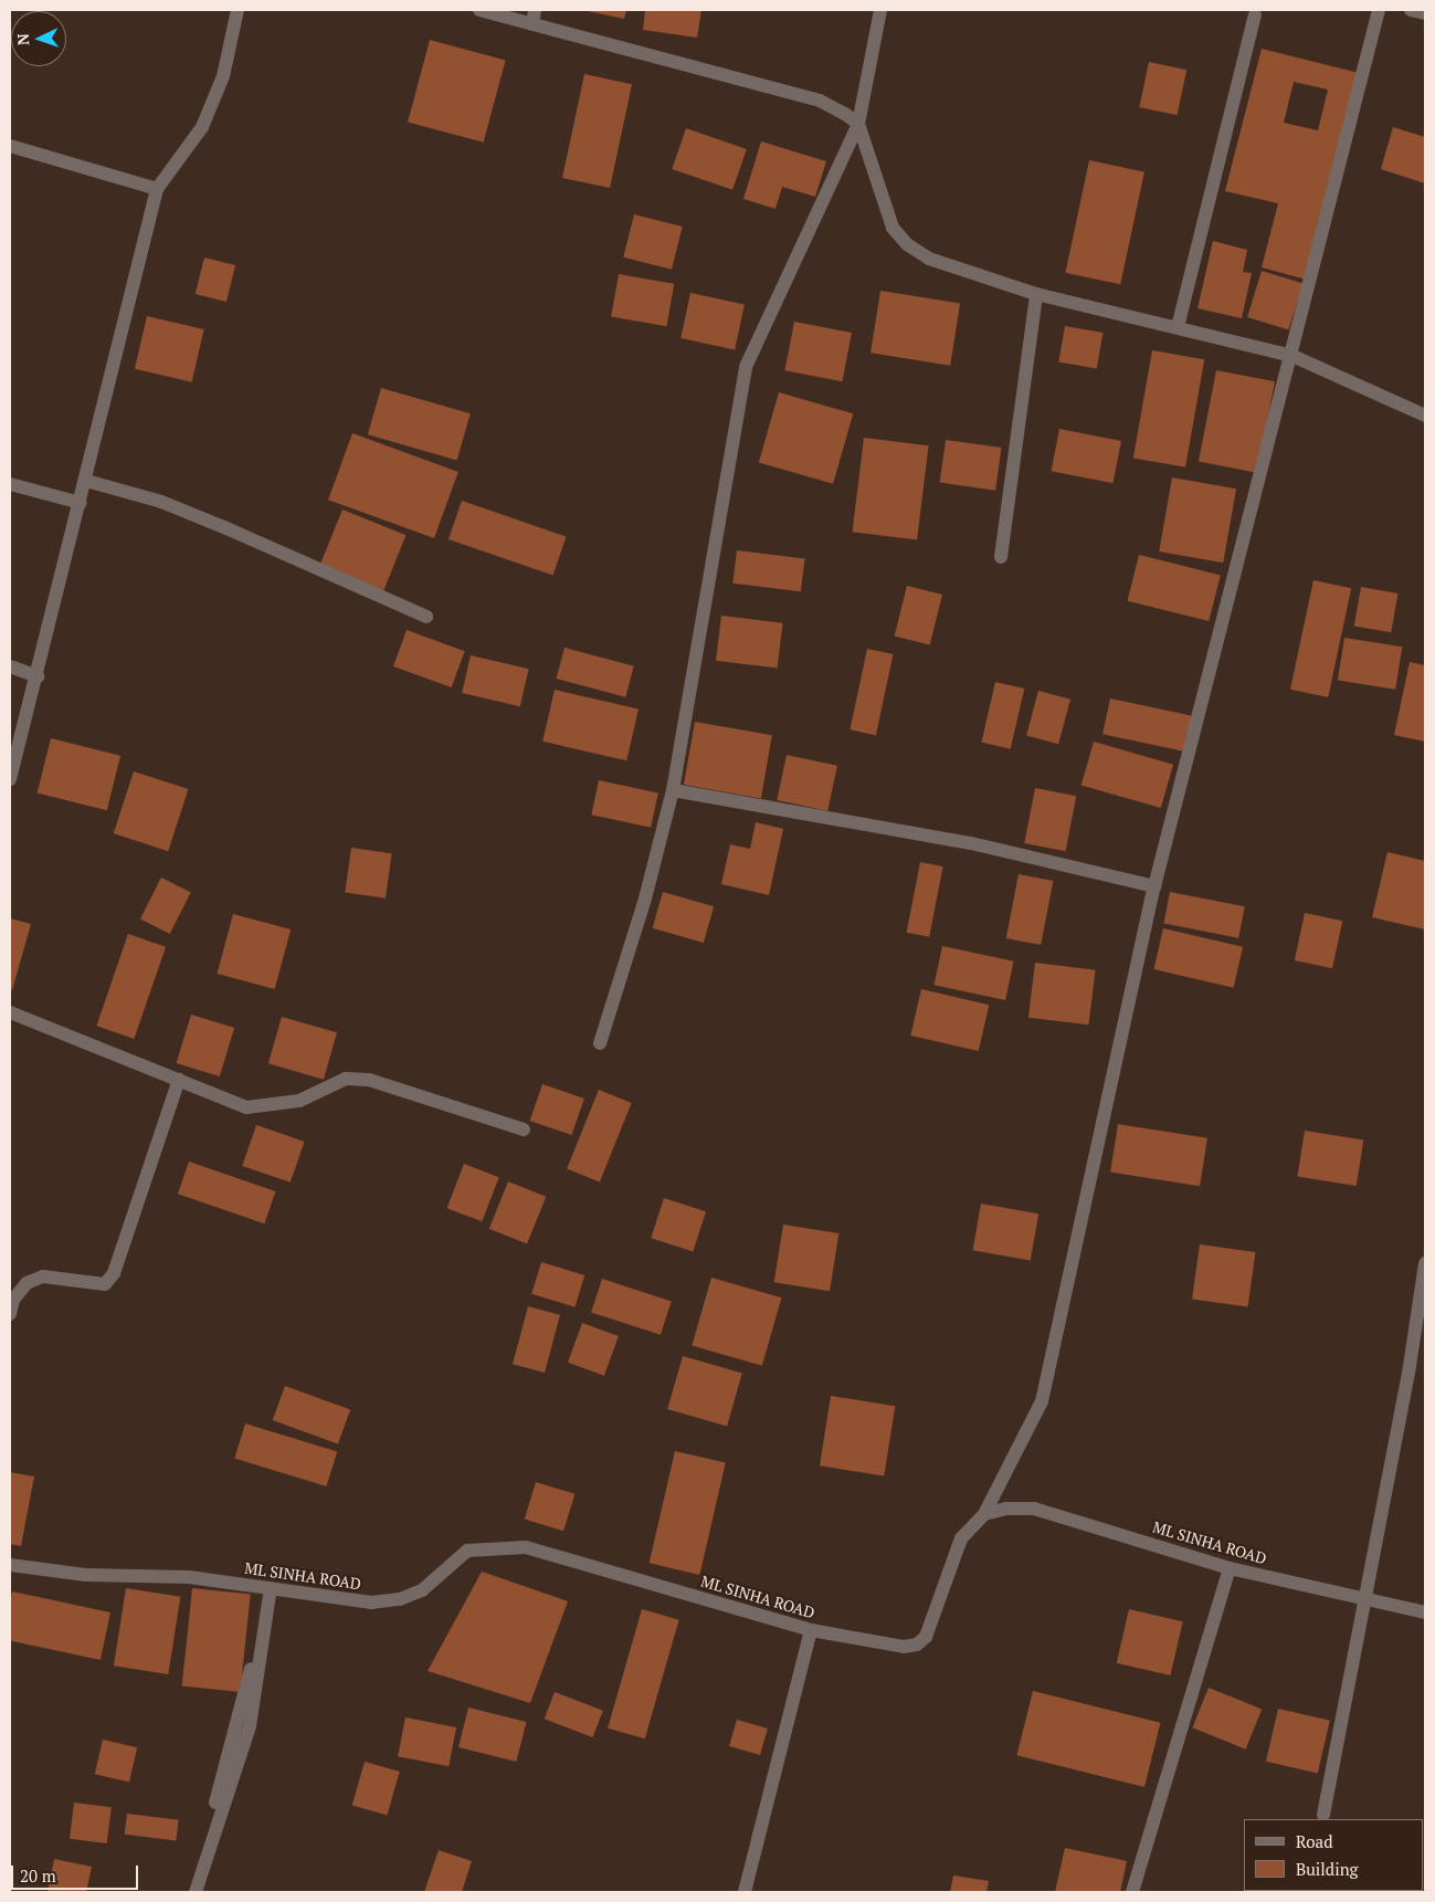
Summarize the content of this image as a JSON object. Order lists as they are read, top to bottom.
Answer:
{
  "streets": {
    "street": ["ML SINHA ROAD"]
  },
  "legend": ["Road", "Building"],
  "scale_bar": "20 m",
  "north": "left"
}
